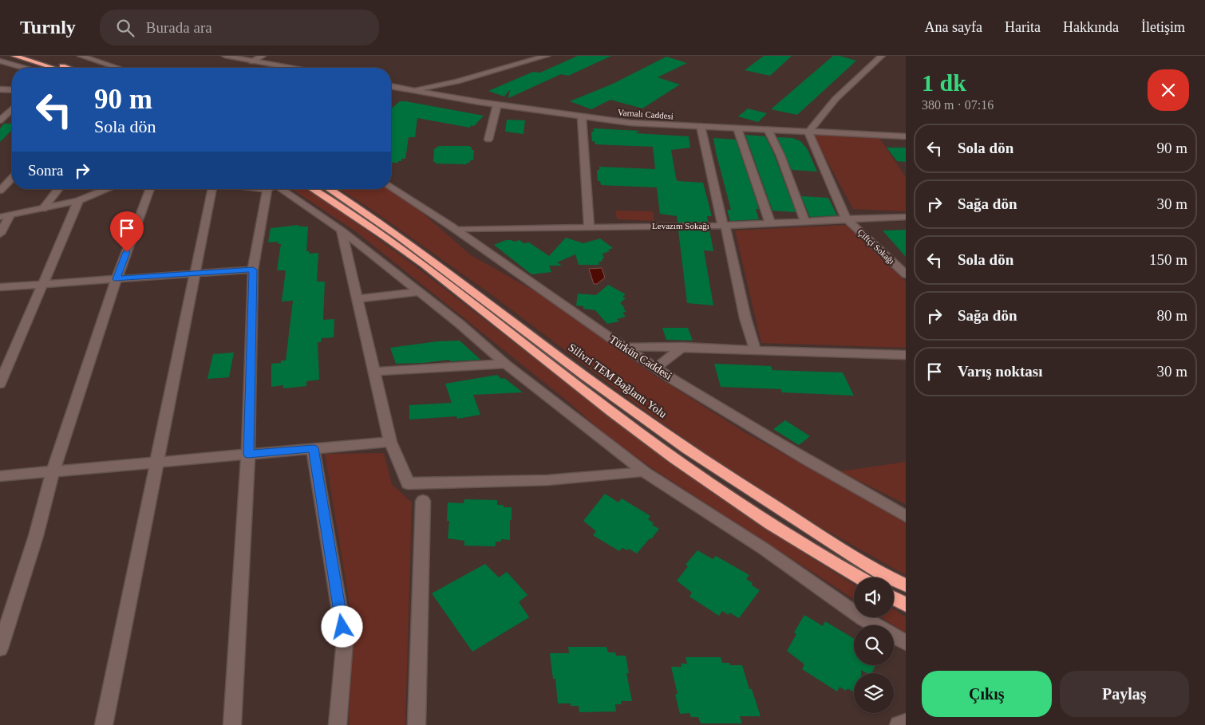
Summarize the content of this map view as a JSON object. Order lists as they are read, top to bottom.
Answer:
{
  "streets": {
    "highway": ["Silivri TEM Bağlantı Yolu"],
    "street": [
      "Varnalı Caddesi",
      "Levazım Sokağı",
      "Çiftçi Sokağı",
      "Türkün Caddesi"
    ]
  },
  "crossings": [
    ["Levazım Sokağı", "Çiftçi Sokağı"],
    ["Levazım Sokağı", "Türkün Caddesi"]
  ],
  "page": {
    "header": "Turnly",
    "search": "Burada ara",
    "nav": [
      "Ana sayfa",
      "Harita",
      "Hakkında",
      "İletişim"
    ],
    "heading": ["1 dk", "380 m · 07:16"],
    "turn": ["90 m", "Sola dön"],
    "list": [
      {
        "name": "Sola dön",
        "value": "90 m"
      },
      {
        "name": "Sağa dön",
        "value": "30 m"
      },
      {
        "name": "Sola dön",
        "value": "150 m"
      },
      {
        "name": "Sağa dön",
        "value": "80 m"
      },
      {
        "name": "Varış noktası",
        "value": "30 m"
      }
    ],
    "then": "Sonra",
    "buttons": ["Çıkış", "Paylaş"]
  }
}
